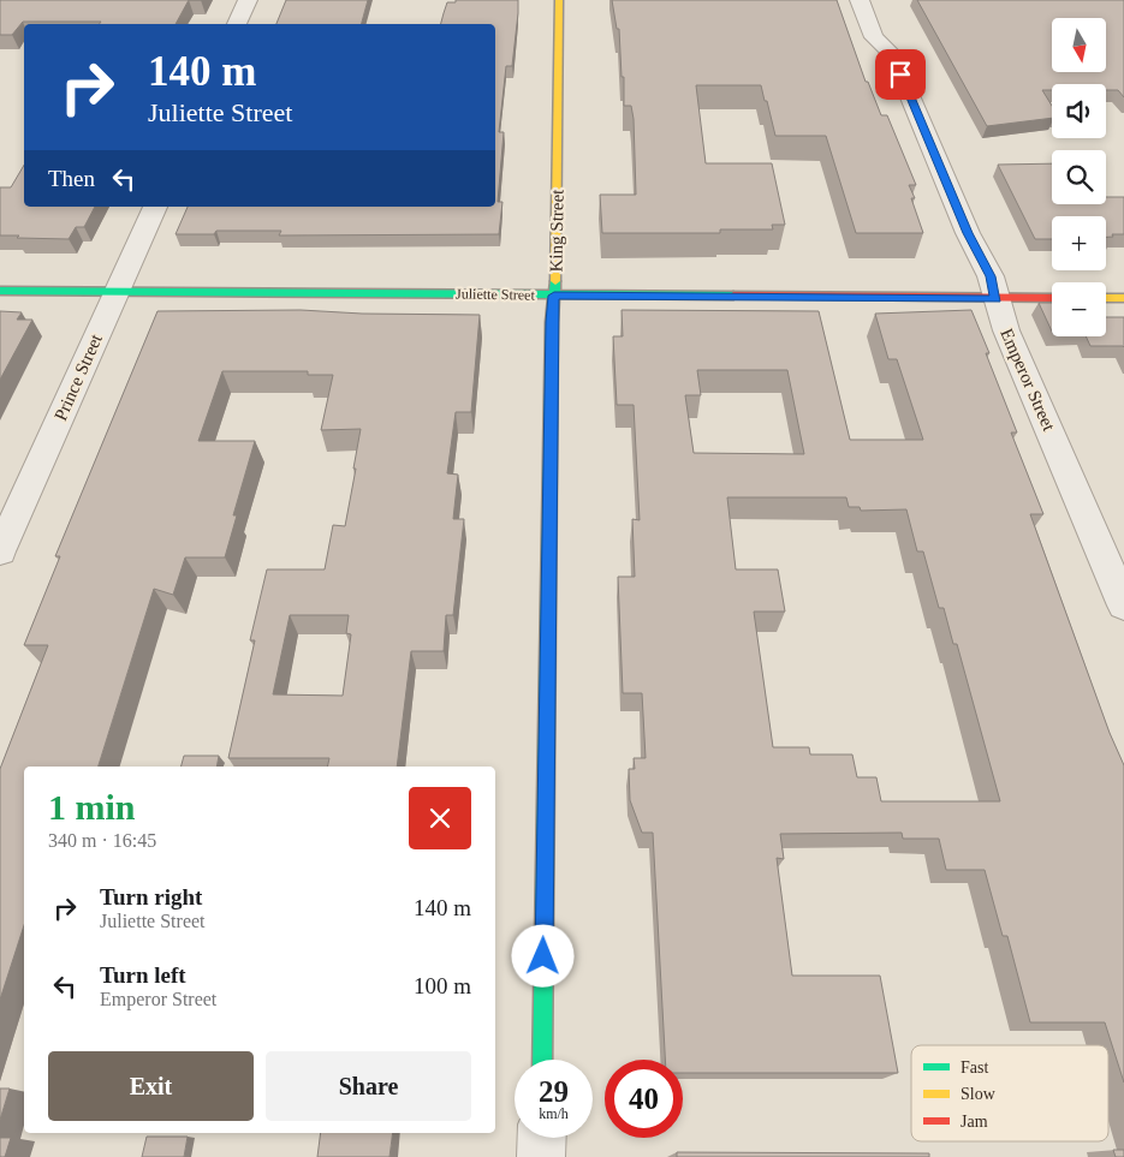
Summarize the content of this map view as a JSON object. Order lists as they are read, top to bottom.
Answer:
{
  "streets": {
    "street": [
      "King Street",
      "Juliette Street",
      "Prince Street",
      "Emperor Street"
    ]
  },
  "crossings": [
    ["King Street", "Juliette Street"],
    ["Juliette Street", "Prince Street"],
    ["Juliette Street", "Emperor Street"]
  ],
  "legend": ["Fast", "Slow", "Jam"],
  "north": "bottom",
  "page": {
    "map_buttons": ["+", "−"],
    "turn": ["140 m", "Juliette Street"],
    "then": "Then",
    "heading": ["1 min", "340 m · 16:45"],
    "list": [
      {
        "name": "Turn right",
        "note": "Juliette Street",
        "value": "140 m"
      },
      {
        "name": "Turn left",
        "note": "Emperor Street",
        "value": "100 m"
      }
    ],
    "buttons": ["Exit", "Share"],
    "speed": "29 km/h",
    "limit": "40"
  }
}
